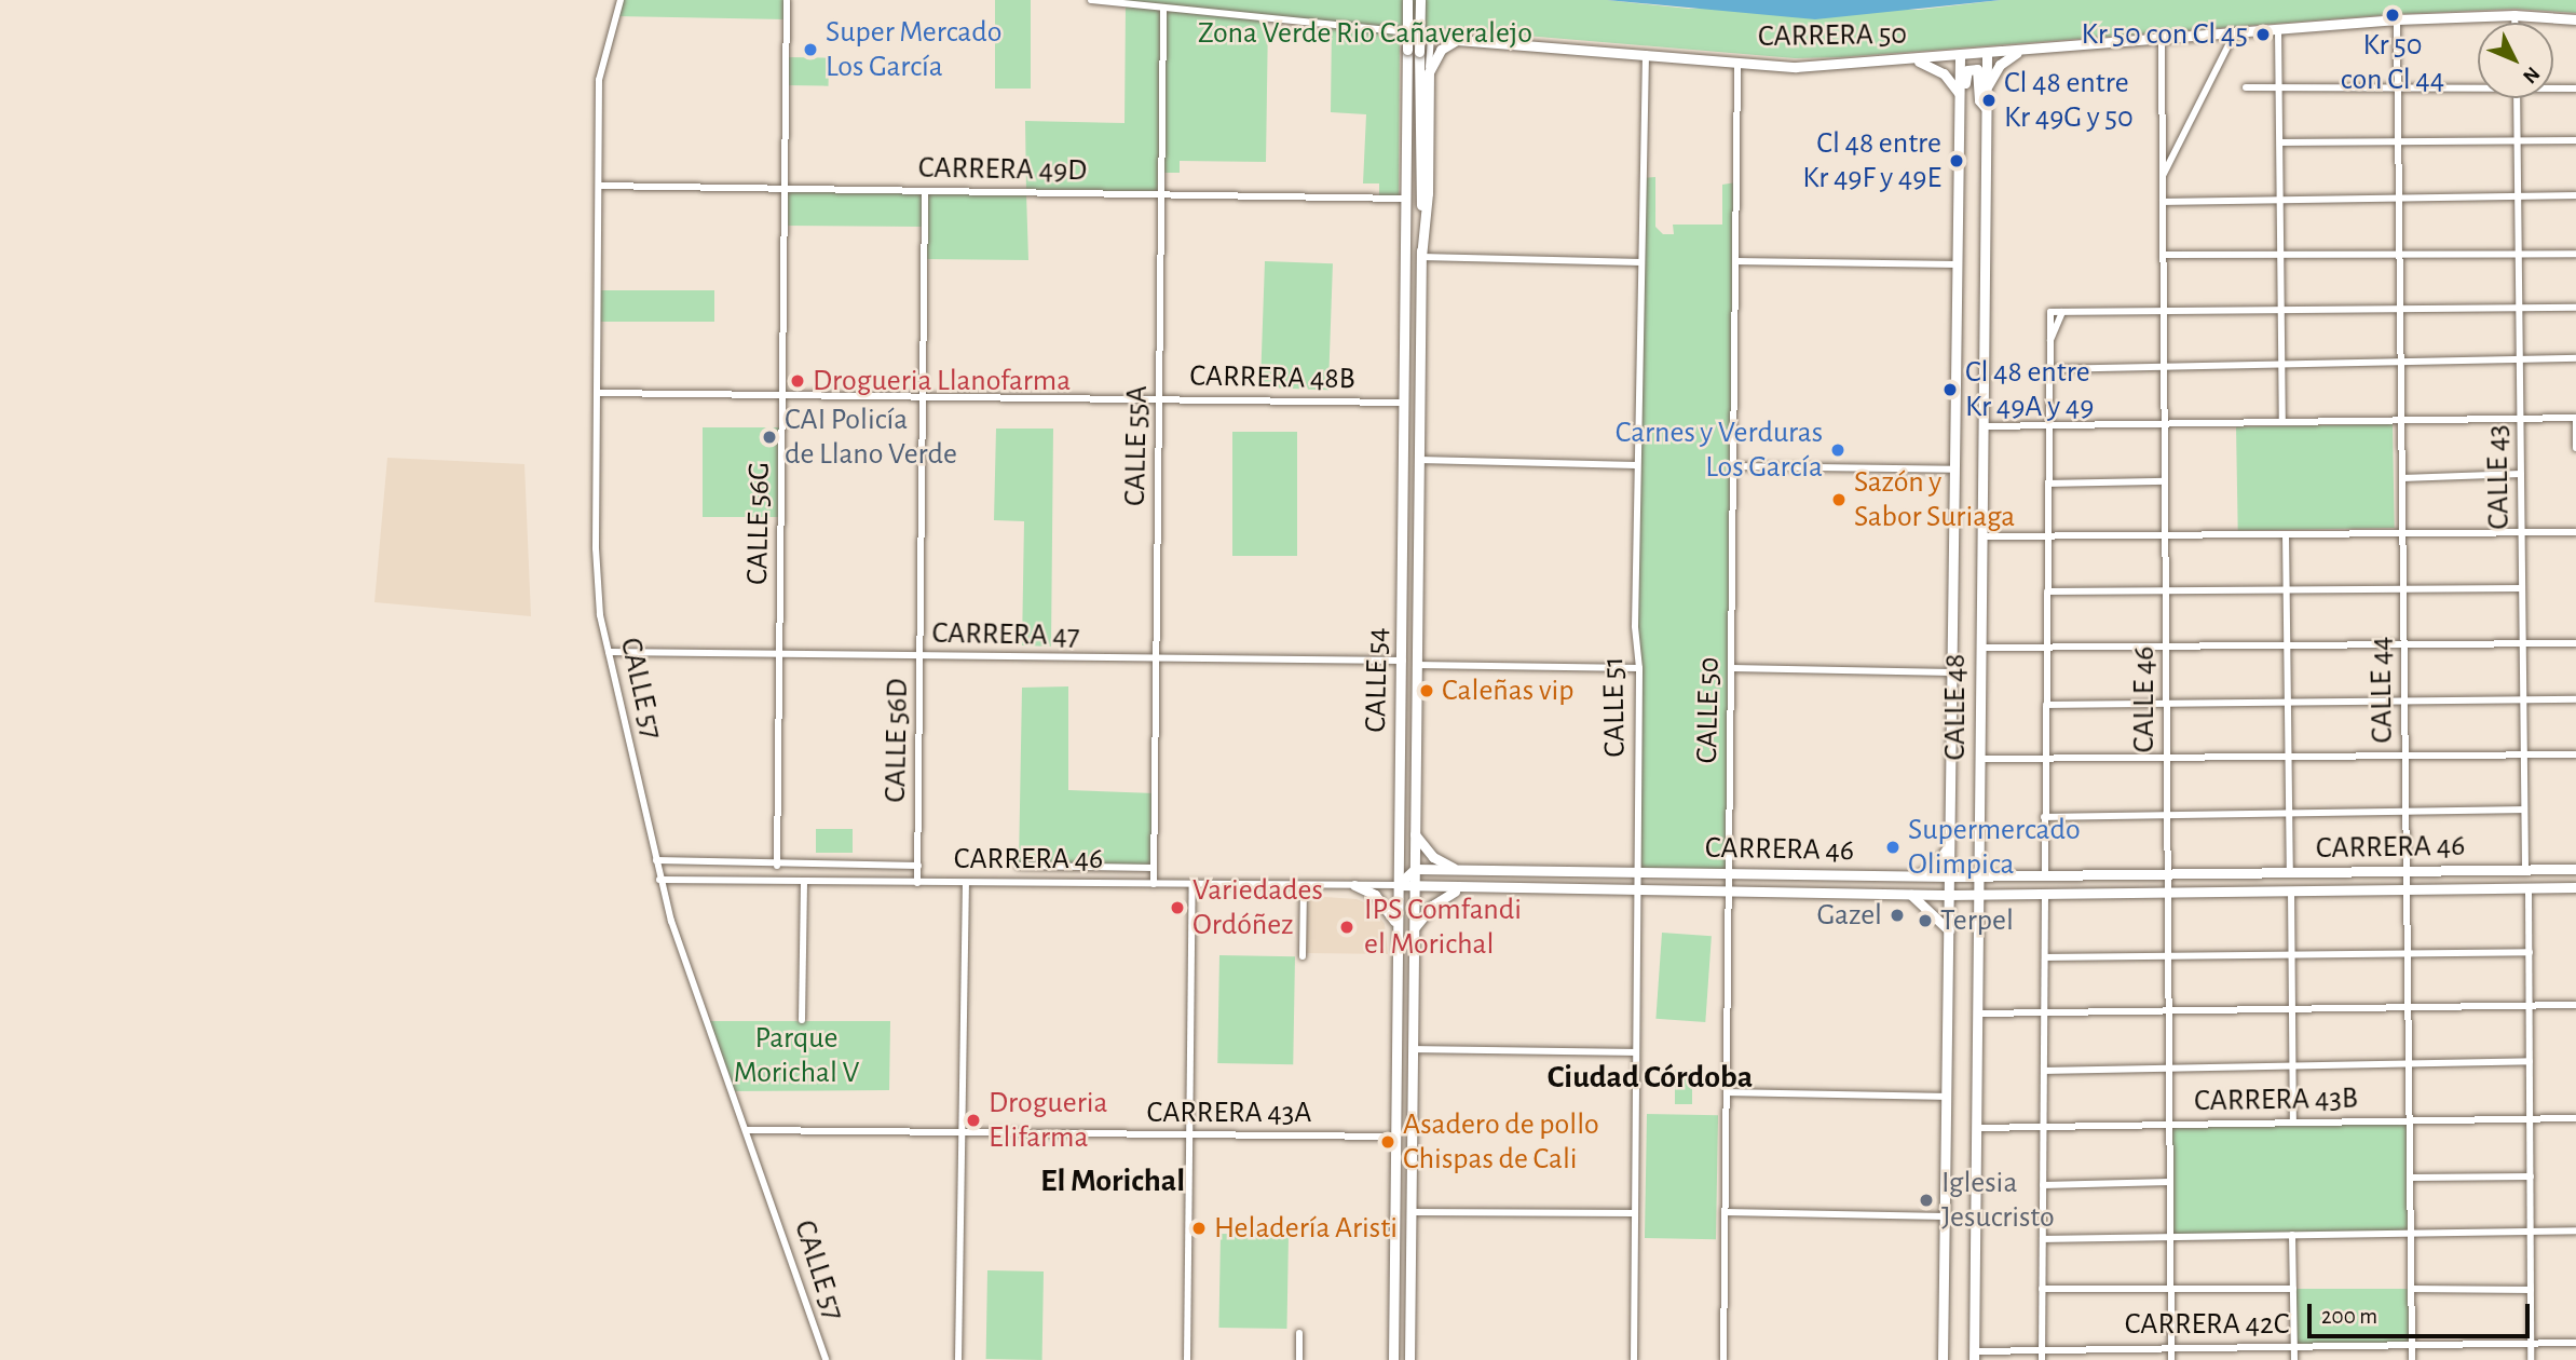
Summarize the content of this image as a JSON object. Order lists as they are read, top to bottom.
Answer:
{
  "streets": {
    "main road": [
      "CARRERA 50",
      "CALLE 54",
      "CALLE 48",
      "CARRERA 46"
    ],
    "street": [
      "CARRERA 49D",
      "CARRERA 48B",
      "CALLE 55A",
      "CALLE 43",
      "CALLE 56G",
      "CARRERA 47",
      "CALLE 57",
      "CALLE 44",
      "CALLE 46",
      "CALLE 51",
      "CALLE 50",
      "CALLE 56D",
      "CARRERA 43B",
      "CARRERA 43A",
      "CARRERA 42C"
    ]
  },
  "crossings": [
    ["CARRERA 50", "CALLE 55A"],
    ["CARRERA 50", "CALLE 54"],
    ["CARRERA 50", "CALLE 44"],
    ["CARRERA 50", "CALLE 46"],
    ["CARRERA 50", "CALLE 51"],
    ["CARRERA 50", "CALLE 48"],
    ["CARRERA 50", "CALLE 50"],
    ["CARRERA 49D", "CALLE 55A"],
    ["CARRERA 49D", "CALLE 56G"],
    ["CARRERA 49D", "CALLE 54"],
    ["CARRERA 49D", "CALLE 57"],
    ["CARRERA 49D", "CALLE 56D"],
    ["CARRERA 48B", "CALLE 55A"],
    ["CARRERA 48B", "CALLE 56G"],
    ["CARRERA 48B", "CALLE 54"],
    ["CARRERA 48B", "CALLE 57"],
    ["CARRERA 48B", "CALLE 56D"],
    ["CALLE 55A", "CARRERA 47"],
    ["CALLE 55A", "CARRERA 46"],
    ["CALLE 43", "CARRERA 46"],
    ["CALLE 56G", "CARRERA 47"],
    ["CALLE 56G", "CARRERA 46"],
    ["CARRERA 47", "CALLE 54"],
    ["CARRERA 47", "CALLE 57"],
    ["CARRERA 47", "CALLE 56D"],
    ["CALLE 54", "CARRERA 46"],
    ["CALLE 54", "CARRERA 43A"],
    ["CALLE 57", "CARRERA 46"],
    ["CALLE 57", "CARRERA 43A"],
    ["CALLE 44", "CARRERA 46"],
    ["CALLE 44", "CARRERA 43B"],
    ["CALLE 44", "CARRERA 42C"],
    ["CALLE 46", "CARRERA 46"],
    ["CALLE 46", "CARRERA 43B"],
    ["CALLE 46", "CARRERA 42C"],
    ["CALLE 51", "CARRERA 46"],
    ["CALLE 48", "CARRERA 46"],
    ["CALLE 48", "CARRERA 43B"],
    ["CALLE 48", "CARRERA 42C"],
    ["CALLE 50", "CARRERA 46"],
    ["CALLE 56D", "CARRERA 46"]
  ],
  "districts": ["Ciudad Córdoba", "El Morichal"],
  "parks": ["Zona Verde Rio Cañaveralejo", "Parque Morichal V"],
  "places": [
    "Kr 50 con Cl 44",
    "Kr 50 con Cl 45",
    "Super Mercado Los García",
    "Cl 48 entre Kr 49G y 50",
    "Cl 48 entre Kr 49F y 49E",
    "Drogueria Llanofarma",
    "Cl 48 entre Kr 49A y 49",
    "CAI Policía de Llano Verde",
    "Carnes y Verduras Los García",
    "Sazón y Sabor Suriaga",
    "Caleñas vip",
    "Supermercado Olimpica",
    "Variedades Ordóñez",
    "Gazel",
    "Terpel",
    "IPS Comfandi el Morichal",
    "Drogueria Elifarma",
    "Asadero de pollo Chispas de Cali",
    "Iglesia Jesucristo",
    "Heladería Aristi"
  ],
  "scale_bar": "200 m",
  "north": "bottom right"
}
